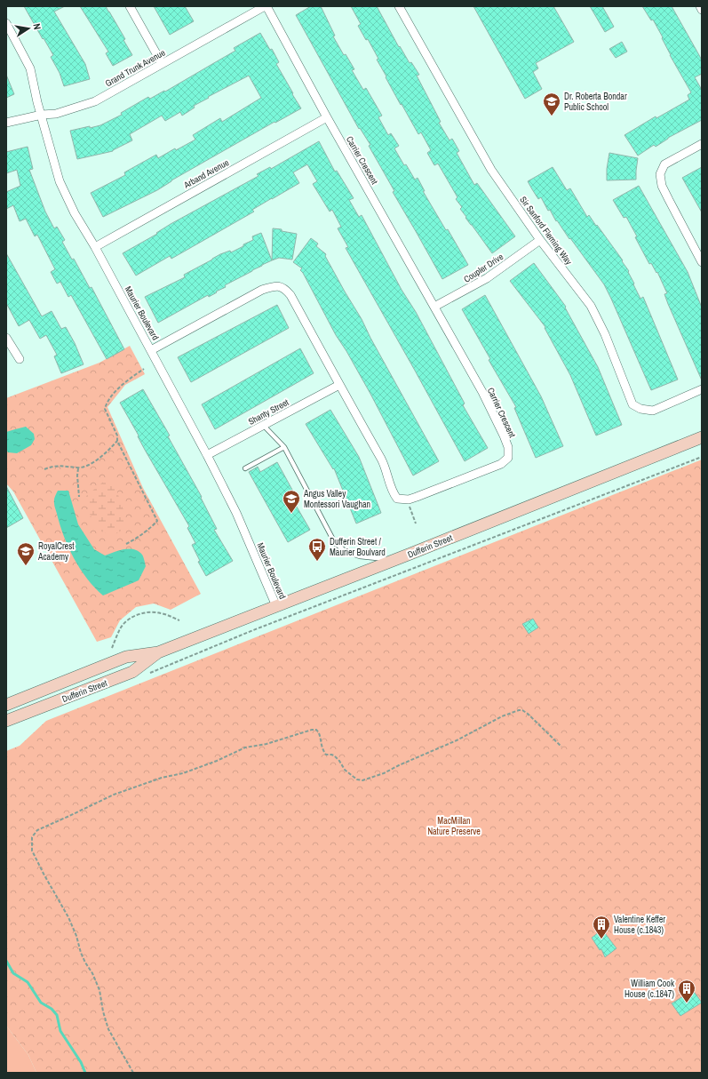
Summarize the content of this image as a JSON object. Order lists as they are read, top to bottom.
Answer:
{
  "streets": {
    "main road": ["Dufferin Street"],
    "street": [
      "Grand Trunk Avenue",
      "Carrier Crescent",
      "Arband Avenue",
      "Sir Sanford Fleming Way",
      "Coupler Drive",
      "Maurier Boulevard",
      "Shanty Street"
    ]
  },
  "crossings": [
    ["Grand Trunk Avenue", "Carrier Crescent"],
    ["Grand Trunk Avenue", "Maurier Boulevard"],
    ["Carrier Crescent", "Arband Avenue"],
    ["Carrier Crescent", "Coupler Drive"],
    ["Carrier Crescent", "Maurier Boulevard"],
    ["Carrier Crescent", "Shanty Street"],
    ["Arband Avenue", "Maurier Boulevard"],
    ["Sir Sanford Fleming Way", "Coupler Drive"],
    ["Maurier Boulevard", "Shanty Street"],
    ["Maurier Boulevard", "Dufferin Street"]
  ],
  "parks": ["MacMillan Nature Preserve"],
  "places": {
    "school or university": ["Dr. Roberta Bondar Public School", "Angus Valley Montessori Vaughan", "RoyalCrest Academy"],
    "bus stop": ["Dufferin Street / Maurier Boulvard"],
    "building": ["Valentine Keffer House (c.1843)", "William Cook House (c.1847)"]
  },
  "north": "right"
}
